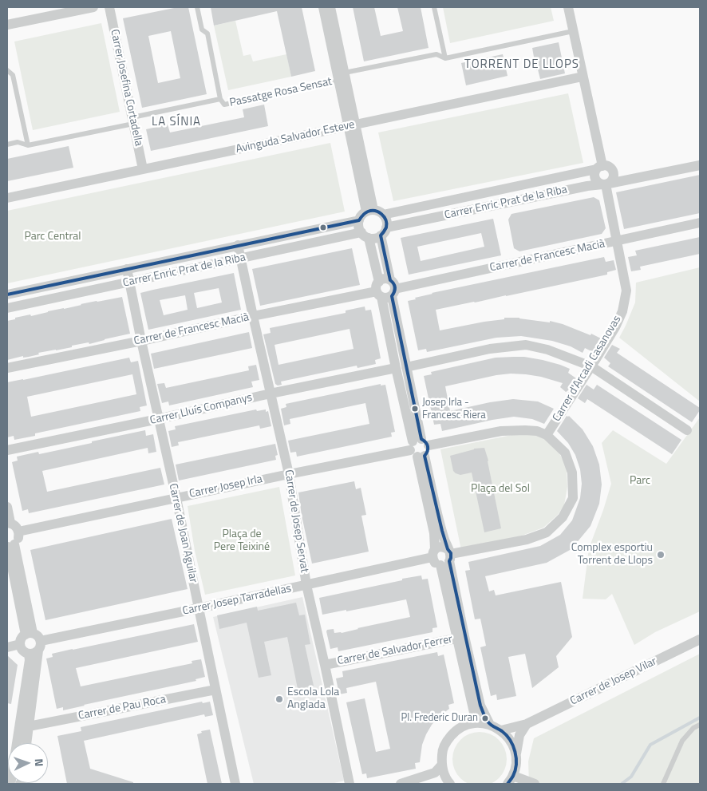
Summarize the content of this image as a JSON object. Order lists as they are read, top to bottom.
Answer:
{
  "streets": {
    "street": [
      "Carrer Josefina Cortadella",
      "Avinguda Salvador Esteve",
      "Carrer Enric Prat de la Riba",
      "Carrer de Francesc Macià",
      "Carrer d'Arcadi Casanovas",
      "Carrer Lluís Companys",
      "Carrer Josep Irla",
      "Carrer de Josep Servat",
      "Carrer de Joan Aguilar",
      "Carrer Josep Tarradellas",
      "Carrer de Salvador Ferrer",
      "Carrer de Josep Vilar",
      "Carrer de Pau Roca"
    ],
    "lane": ["Passatge Rosa Sensat"]
  },
  "crossings": [
    ["Carrer Josefina Cortadella", "Passatge Rosa Sensat"],
    ["Carrer Josefina Cortadella", "Avinguda Salvador Esteve"],
    ["Carrer Enric Prat de la Riba", "Carrer d'Arcadi Casanovas"],
    ["Carrer Enric Prat de la Riba", "Carrer de Josep Servat"],
    ["Carrer Enric Prat de la Riba", "Carrer de Joan Aguilar"],
    ["Carrer de Francesc Macià", "Carrer d'Arcadi Casanovas"],
    ["Carrer de Francesc Macià", "Carrer de Josep Servat"],
    ["Carrer de Francesc Macià", "Carrer de Joan Aguilar"],
    ["Carrer d'Arcadi Casanovas", "Carrer Josep Irla"],
    ["Carrer Lluís Companys", "Carrer de Josep Servat"],
    ["Carrer Lluís Companys", "Carrer de Joan Aguilar"],
    ["Carrer Josep Irla", "Carrer de Josep Servat"],
    ["Carrer Josep Irla", "Carrer de Joan Aguilar"],
    ["Carrer de Josep Servat", "Carrer Josep Tarradellas"],
    ["Carrer de Josep Servat", "Carrer de Salvador Ferrer"],
    ["Carrer de Joan Aguilar", "Carrer Josep Tarradellas"],
    ["Carrer de Joan Aguilar", "Carrer de Pau Roca"]
  ],
  "districts": ["TORRENT DE LLOPS", "LA SÍNIA"],
  "parks": [
    "Parc Central",
    "Parc",
    "Plaça del Sol",
    "Plaça de Pere Teixiné"
  ],
  "places": [
    "Josep Irla - Francesc Riera",
    "Complex esportiu Torrent de Llops",
    "Escola Lola Anglada",
    "Pl. Frederic Duran"
  ],
  "north": "right"
}
